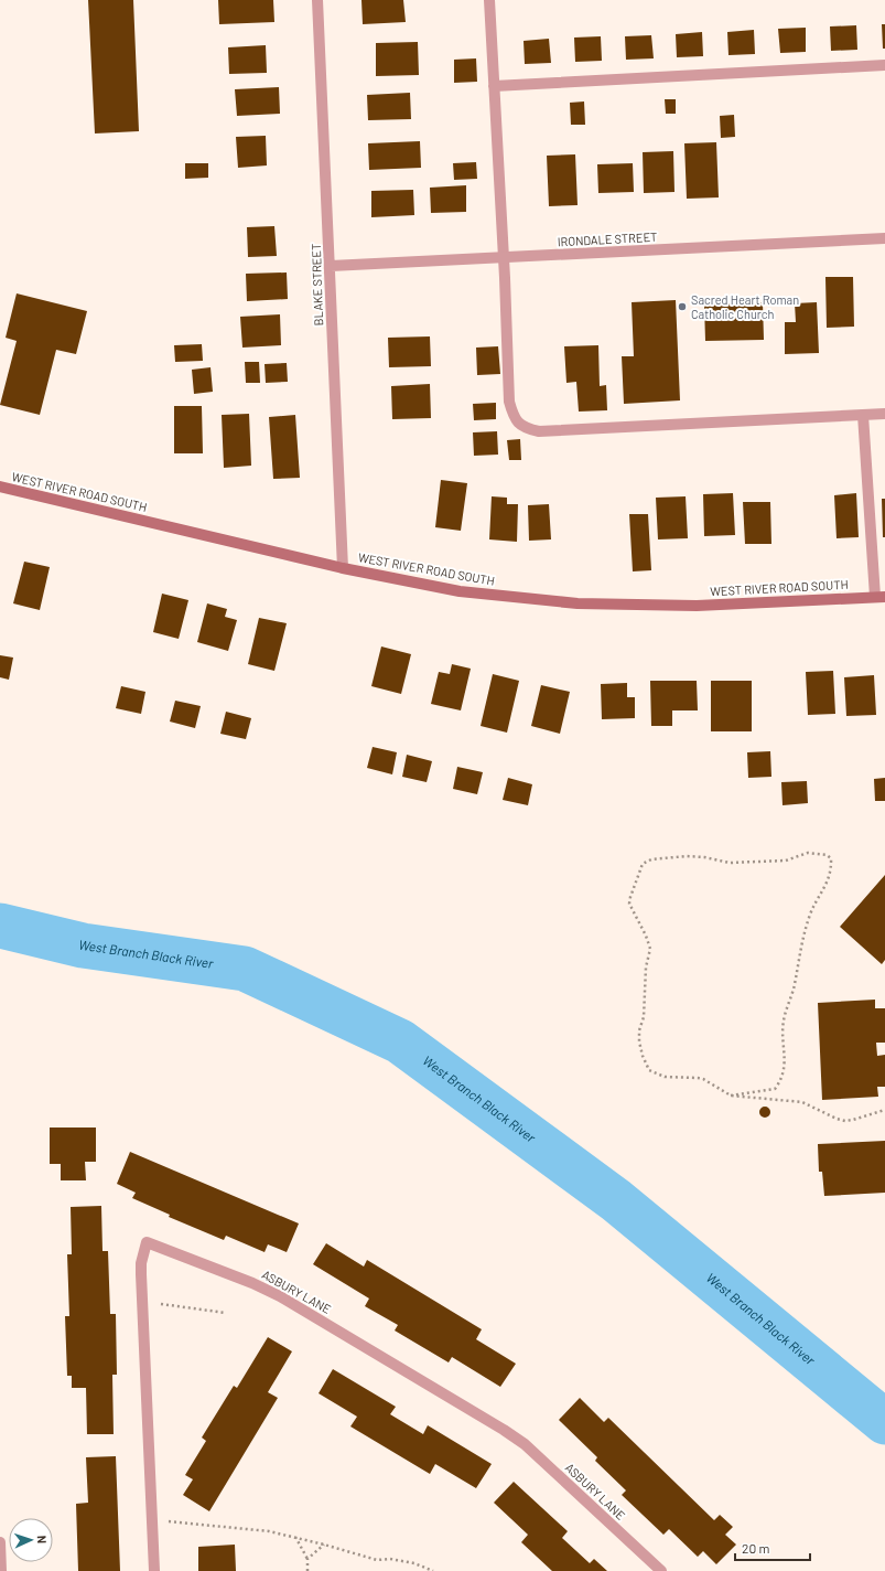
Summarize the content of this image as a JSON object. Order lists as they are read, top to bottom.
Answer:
{
  "streets": {
    "main road": ["WEST RIVER ROAD SOUTH"],
    "street": ["IRONDALE STREET", "BLAKE STREET", "ASBURY LANE"]
  },
  "crossings": [
    ["IRONDALE STREET", "BLAKE STREET"],
    ["BLAKE STREET", "WEST RIVER ROAD SOUTH"]
  ],
  "water": ["West Branch Black River"],
  "places": ["Sacred Heart Roman Catholic Church"],
  "scale_bar": "20 m",
  "north": "right"
}
